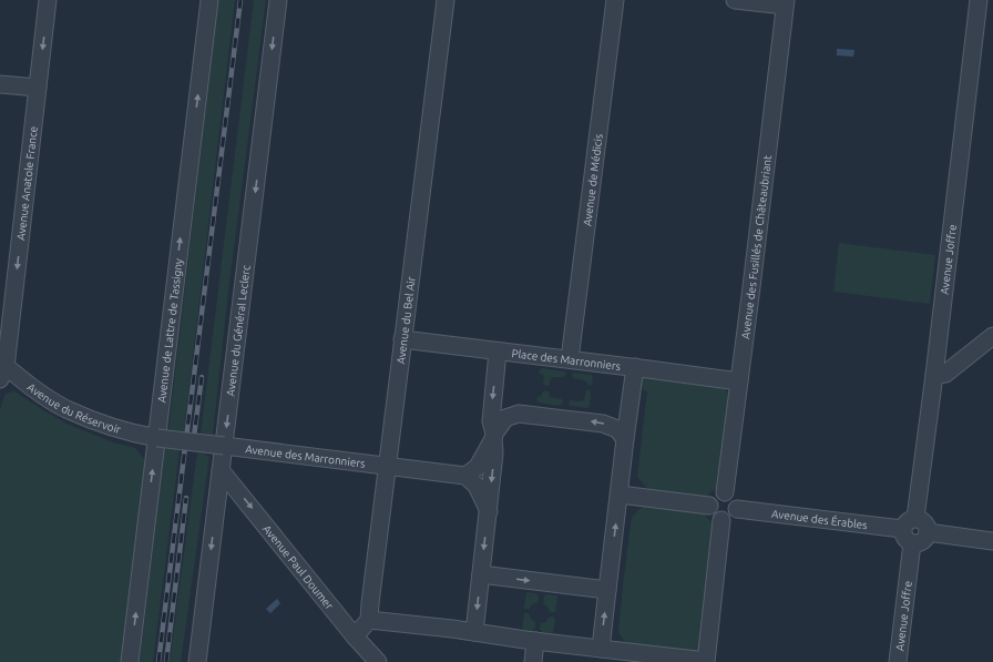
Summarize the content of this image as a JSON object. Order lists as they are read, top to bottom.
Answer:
{
  "streets": {
    "street": [
      "Avenue de Médicis",
      "Avenue Anatole France",
      "Avenue des Fusillés de Châteaubriant",
      "Avenue Joffre",
      "Avenue du Bel Air",
      "Avenue de Lattre de Tassigny",
      "Avenue du Général Leclerc",
      "Place des Marronniers",
      "Avenue du Réservoir",
      "Avenue des Marronniers",
      "Avenue des Érables",
      "Avenue Paul Doumer"
    ]
  },
  "crossings": [
    ["Avenue de Médicis", "Place des Marronniers"],
    ["Avenue Anatole France", "Avenue du Réservoir"],
    ["Avenue des Fusillés de Châteaubriant", "Place des Marronniers"],
    ["Avenue des Fusillés de Châteaubriant", "Avenue des Érables"],
    ["Avenue Joffre", "Avenue des Érables"],
    ["Avenue du Bel Air", "Place des Marronniers"],
    ["Avenue du Bel Air", "Avenue des Marronniers"],
    ["Avenue de Lattre de Tassigny", "Avenue du Réservoir"],
    ["Avenue du Général Leclerc", "Avenue du Réservoir"],
    ["Avenue du Général Leclerc", "Avenue des Marronniers"],
    ["Avenue du Général Leclerc", "Avenue Paul Doumer"],
    ["Avenue du Réservoir", "Avenue des Marronniers"]
  ],
  "one_way": [
    "Avenue Anatole France",
    "Avenue de Lattre de Tassigny",
    "Avenue du Général Leclerc",
    "Avenue Paul Doumer"
  ]
}
